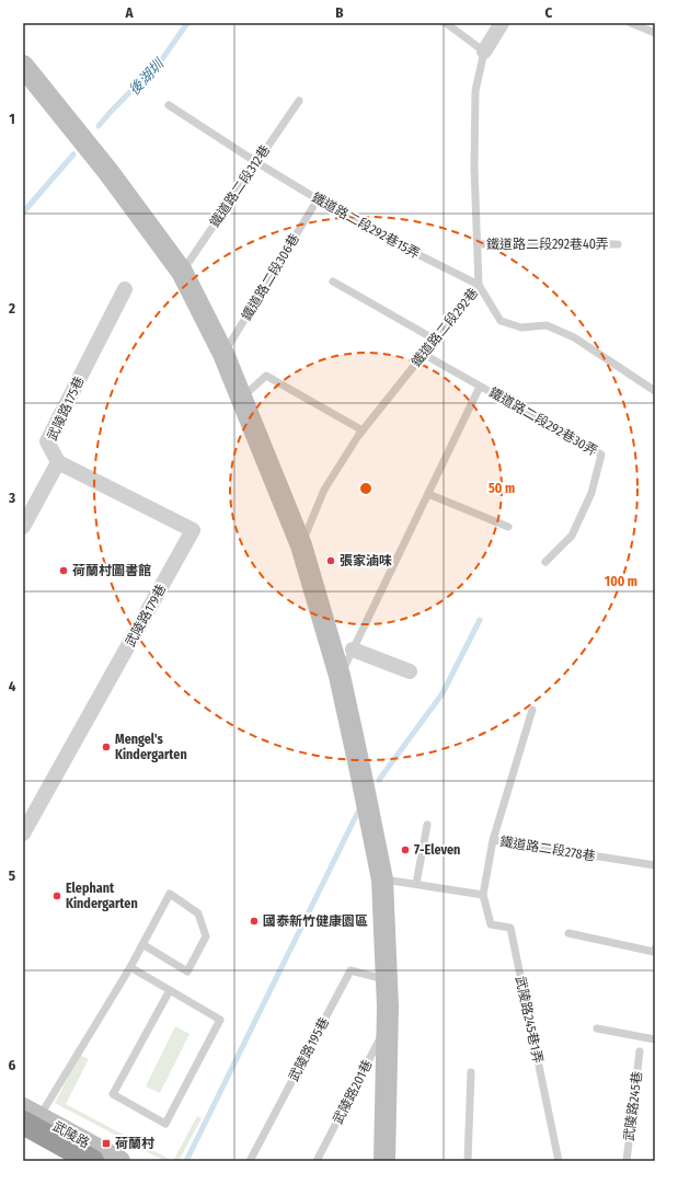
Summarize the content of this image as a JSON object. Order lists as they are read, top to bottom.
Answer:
{
  "streets": {
    "street": ["武陵路175巷", "武陵路179巷", "武陵路"],
    "lane": [
      "鐵道路二段312巷",
      "鐵道路二段292巷15弄",
      "鐵道路二段292巷40弄",
      "鐵道路二段306巷",
      "鐵道路二段292巷",
      "鐵道路二段292巷30弄",
      "鐵道路二段278巷",
      "武陵路245巷1弄",
      "武陵路195巷",
      "武陵路201巷",
      "武陵路245巷"
    ]
  },
  "crossings": [
    ["鐵道路二段312巷", "鐵道路二段292巷15弄"],
    ["鐵道路二段292巷15弄", "鐵道路二段306巷"],
    ["鐵道路二段292巷15弄", "鐵道路二段292巷"],
    ["鐵道路二段292巷40弄", "鐵道路二段292巷"],
    ["鐵道路二段292巷", "鐵道路二段292巷30弄"],
    ["武陵路175巷", "武陵路179巷"],
    ["鐵道路二段278巷", "武陵路245巷1弄"]
  ],
  "water": ["後湖圳"],
  "places": {
    "other": [
      "張家滷味",
      "荷蘭村圖書館",
      "Mengel's Kindergarten",
      "7-Eleven",
      "Elephant Kindergarten",
      "國泰新竹健康園區"
    ],
    "transit": ["荷蘭村"]
  },
  "grid": {
    "columns": ["A", "B", "C"],
    "rows": [
      "1",
      "2",
      "3",
      "4",
      "5",
      "6"
    ]
  },
  "rings": ["50 m", "100 m"]
}
